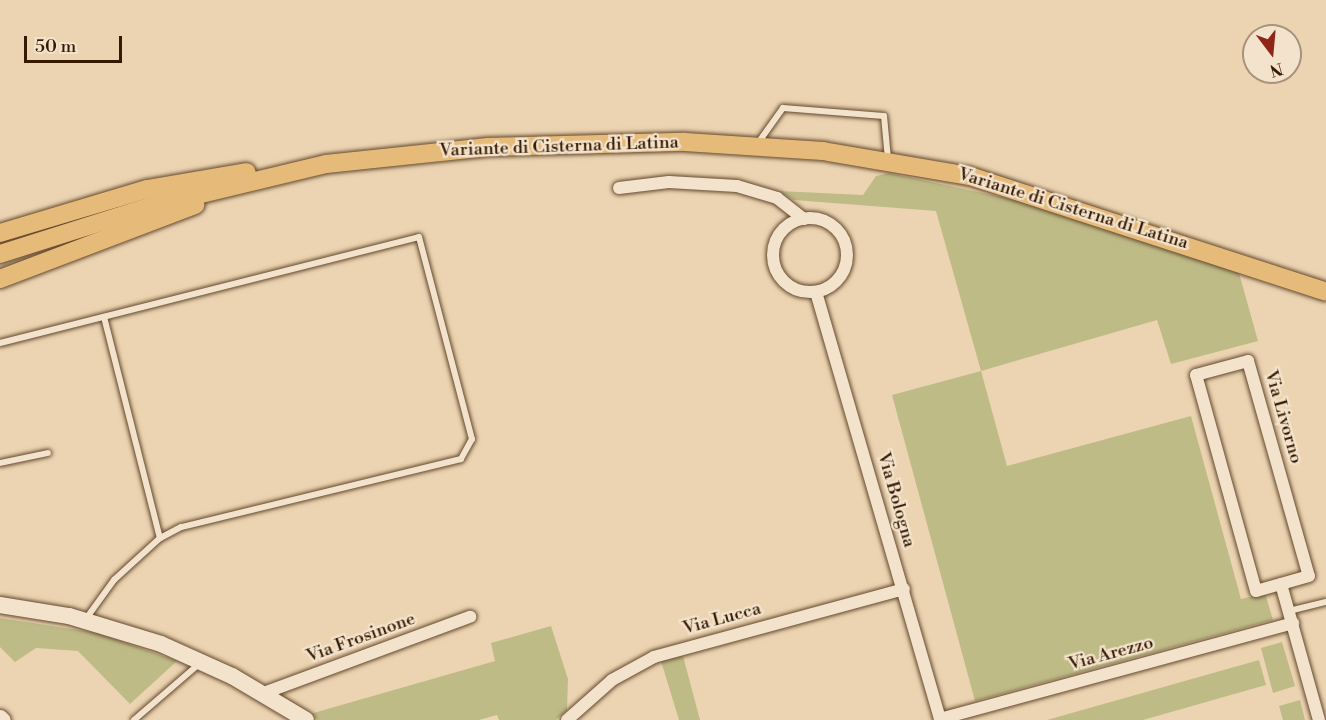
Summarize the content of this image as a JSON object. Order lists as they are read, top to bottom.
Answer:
{
  "streets": {
    "main road": ["Variante di Cisterna di Latina"],
    "street": [
      "Via Livorno",
      "Via Bologna",
      "Via Lucca",
      "Via Frosinone",
      "Via Arezzo"
    ]
  },
  "crossings": [
    ["Via Bologna", "Via Lucca"],
    ["Via Bologna", "Via Arezzo"]
  ],
  "scale_bar": "50 m",
  "north": "bottom"
}
